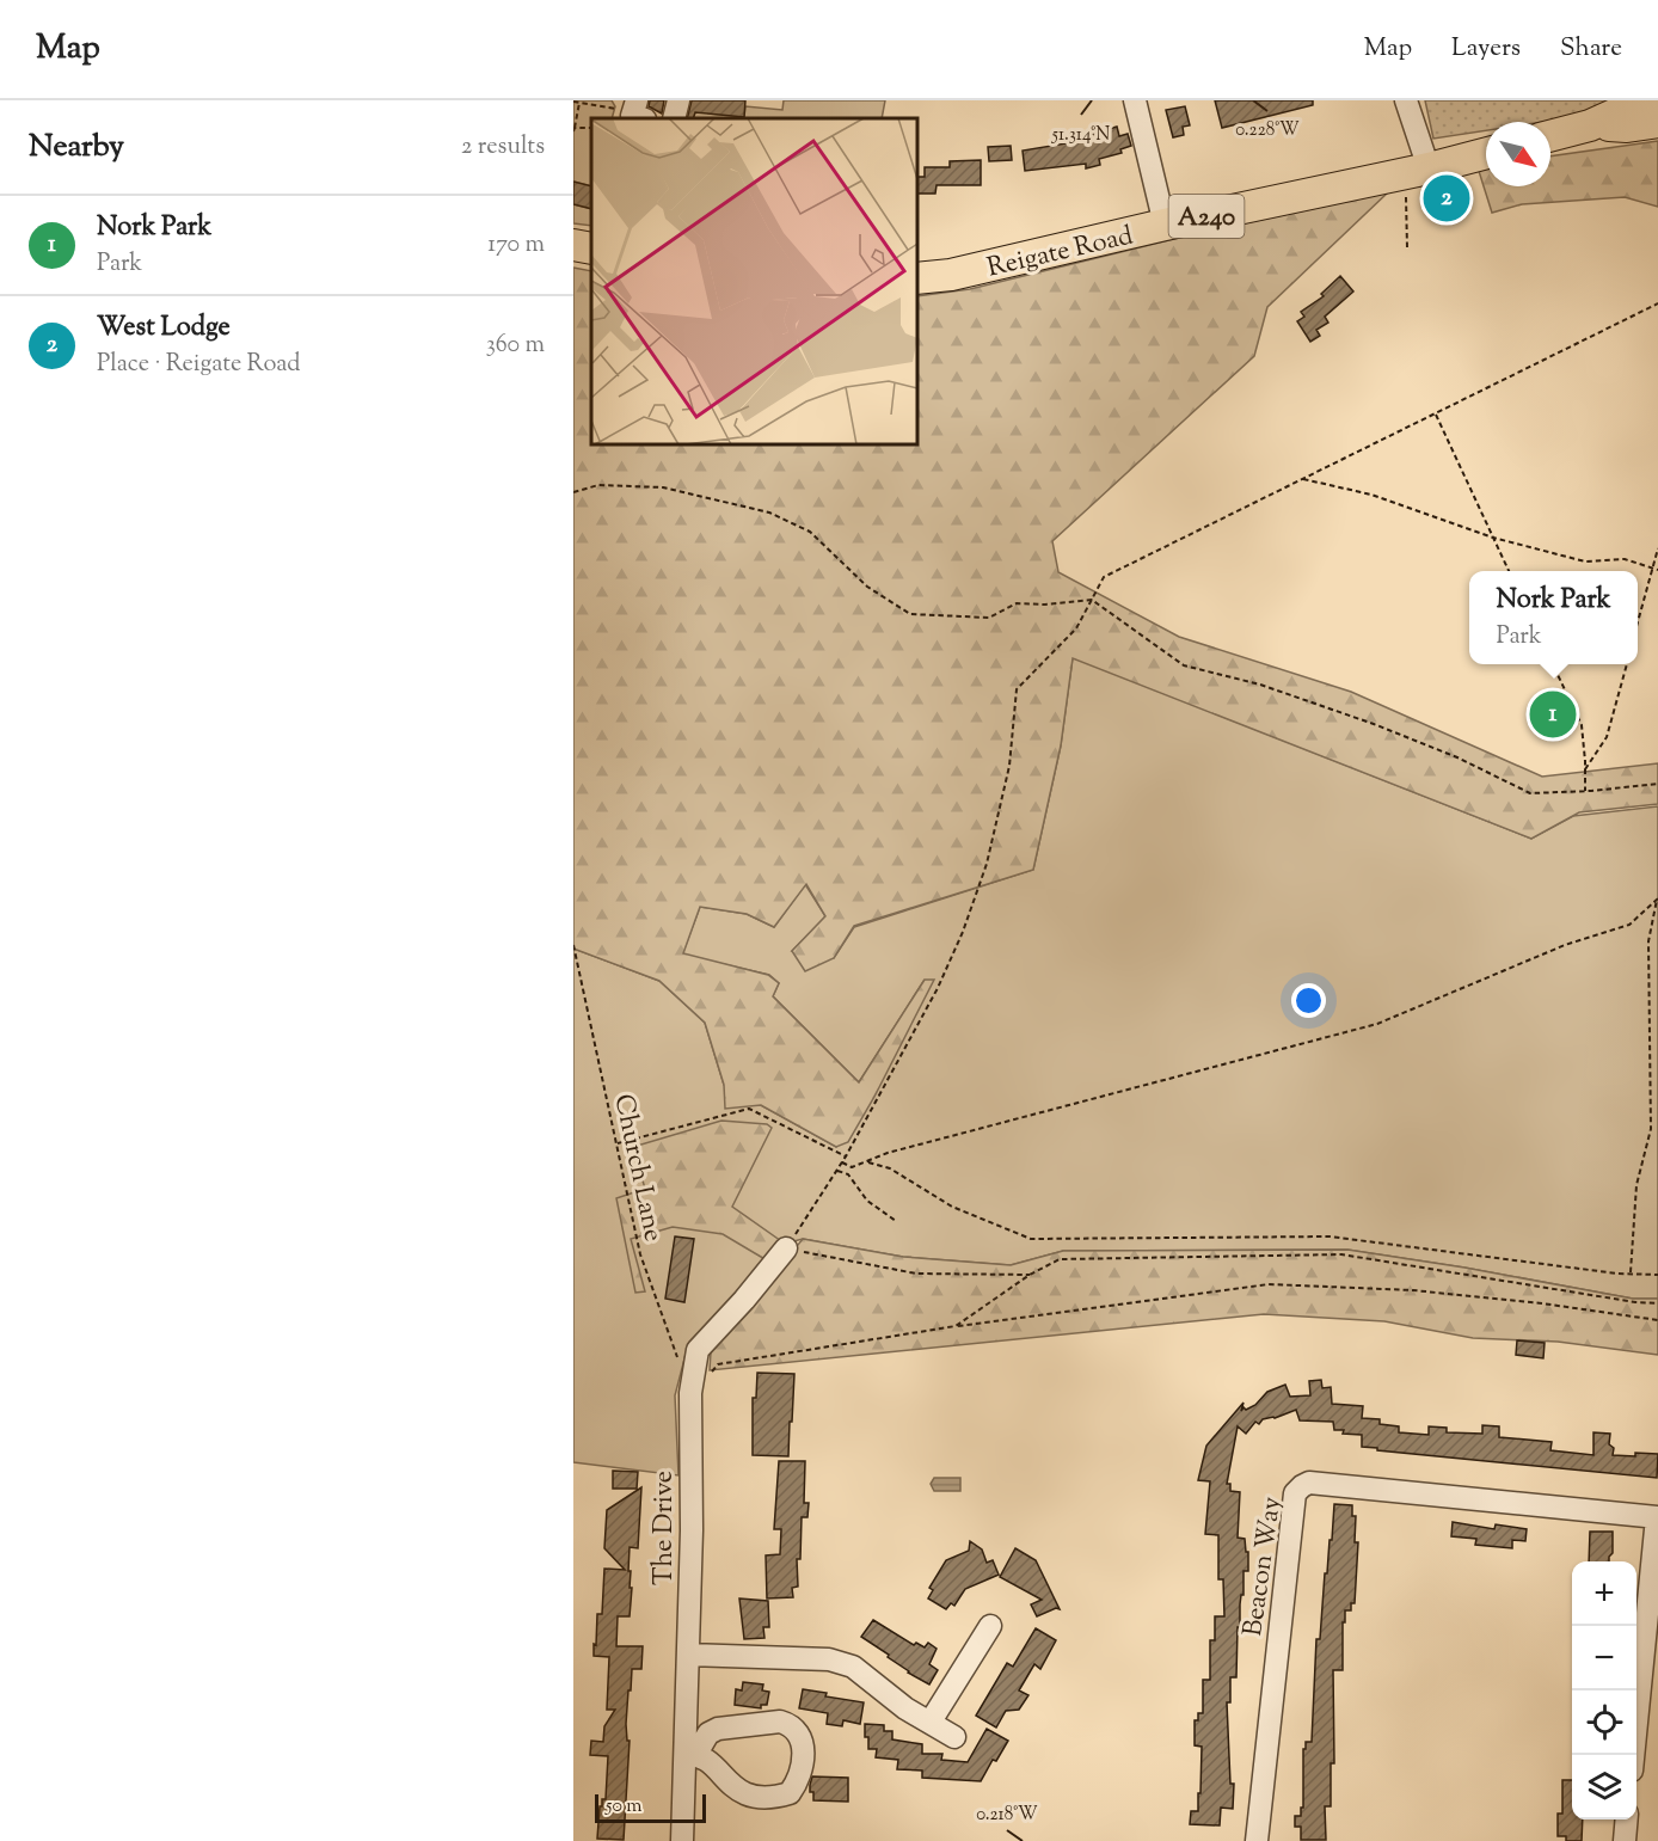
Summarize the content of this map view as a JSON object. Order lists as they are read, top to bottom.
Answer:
{
  "streets": {
    "highway": ["A240", "Reigate Road"],
    "street": ["The Drive", "Beacon Way"],
    "path": ["Church Lane"]
  },
  "crossings": [
    ["Church Lane", "The Drive"]
  ],
  "scale_bar": "50 m",
  "north": "bottom right",
  "page": {
    "header": "Map",
    "nav": ["Map", "Layers", "Share"],
    "heading": ["Nearby", "2 results"],
    "pins": ["2", "1"],
    "list": [
      {
        "mark": "1",
        "name": "Nork Park",
        "note": "Park",
        "value": "170 m"
      },
      {
        "mark": "2",
        "name": "West Lodge",
        "note": "Place · Reigate Road",
        "value": "360 m"
      }
    ],
    "popup": ["Nork Park", "Park"],
    "map_buttons": ["+", "−"],
    "scale": "50 m"
  },
  "coordinates": ["0.228°W", "51.314°N", "0.218°W"]
}
